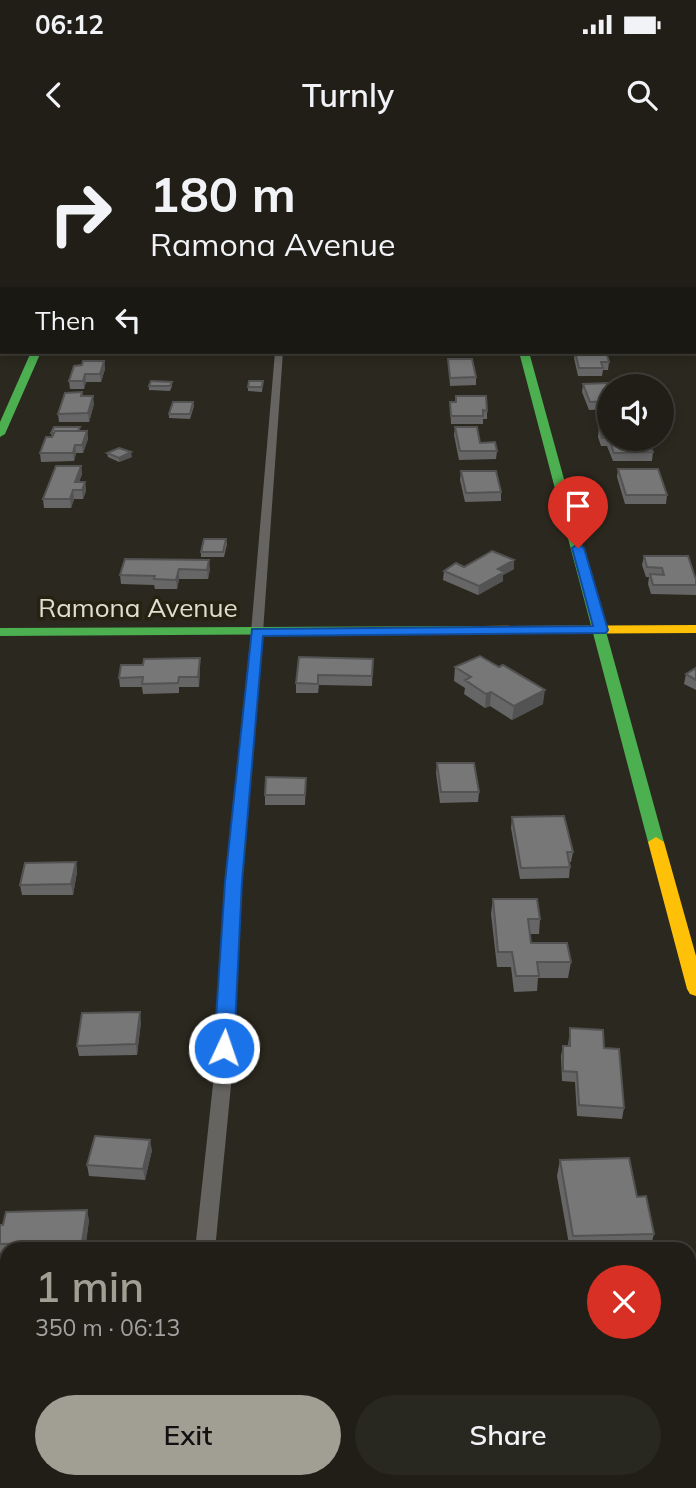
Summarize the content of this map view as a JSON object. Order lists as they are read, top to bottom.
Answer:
{
  "streets": {
    "street": ["Ramona Avenue"]
  },
  "page": {
    "status": "06:12",
    "header": "Turnly",
    "turn": ["180 m", "Ramona Avenue"],
    "then": "Then",
    "heading": ["1 min", "350 m · 06:13"],
    "buttons": ["Exit", "Share"]
  }
}
